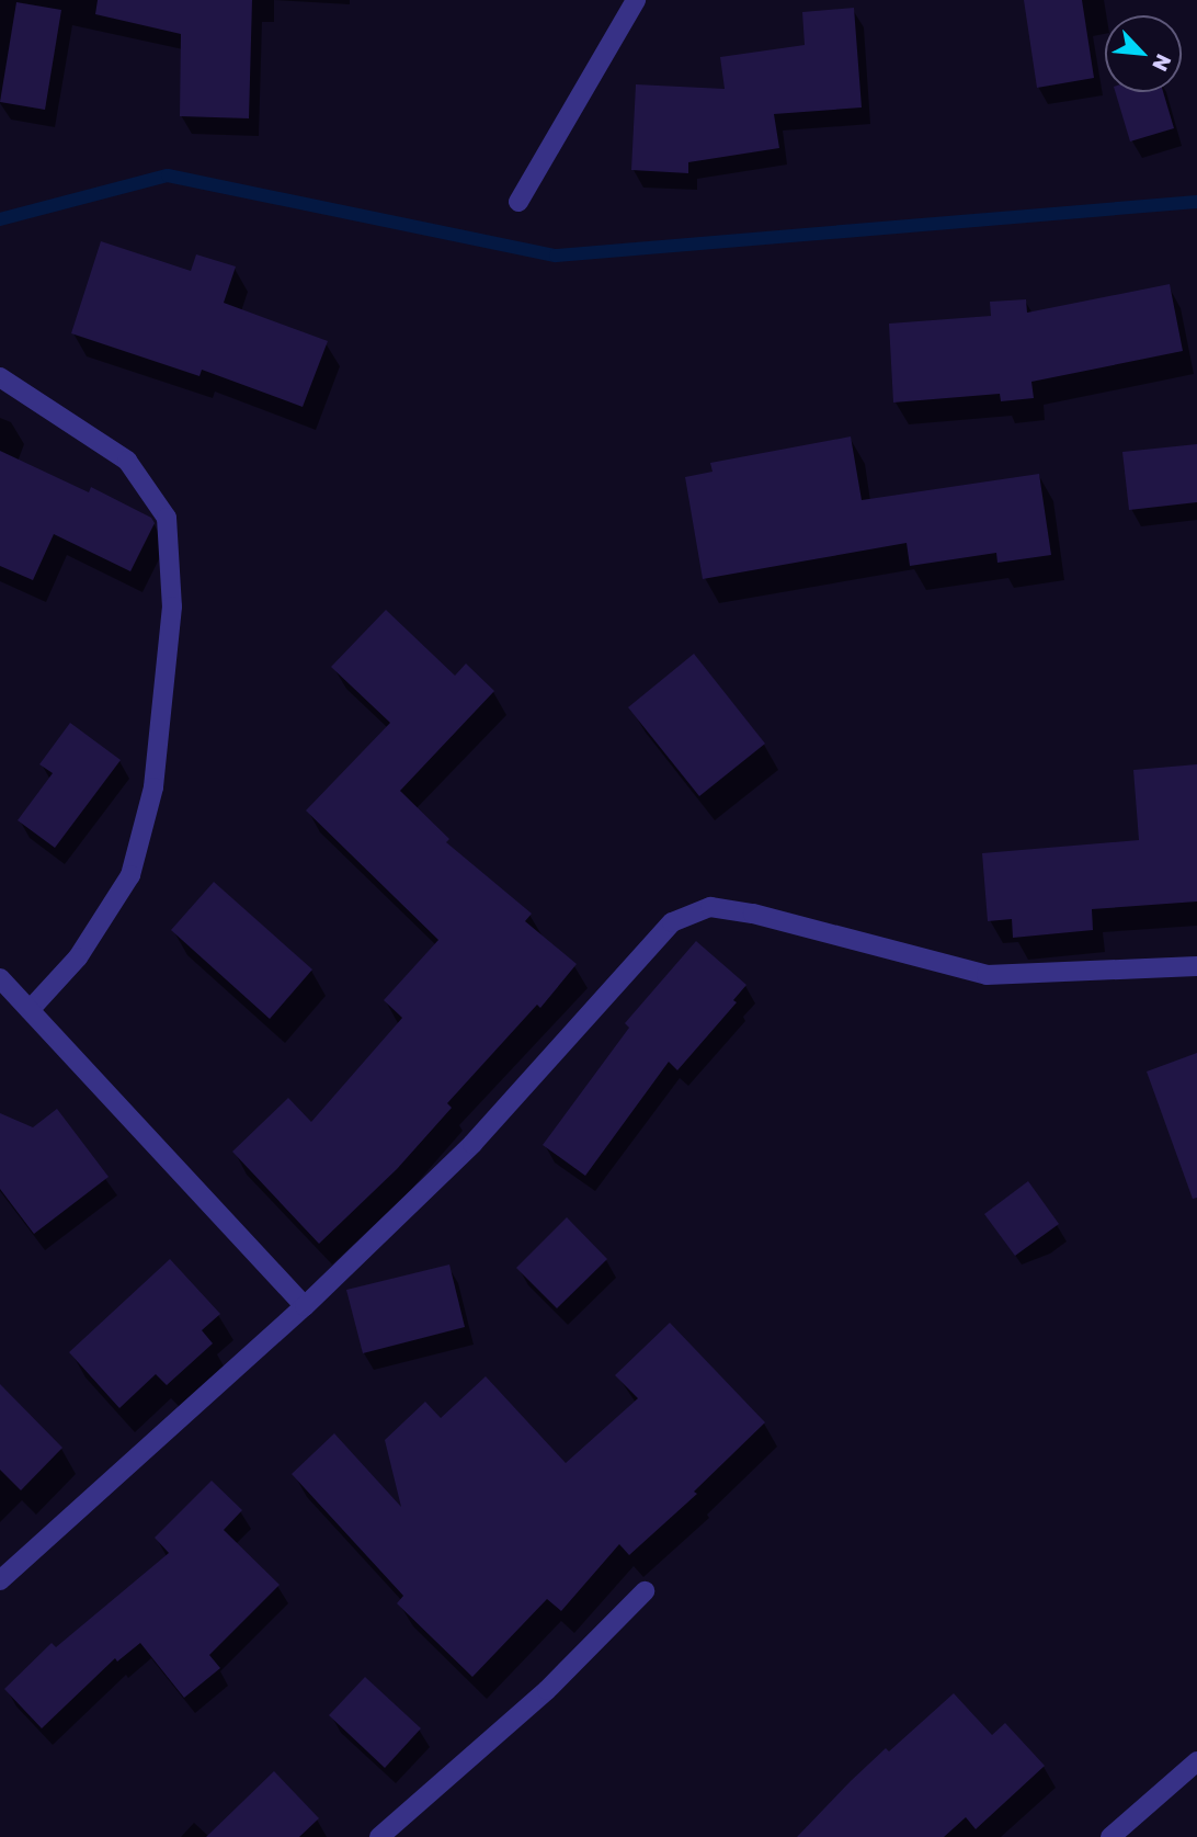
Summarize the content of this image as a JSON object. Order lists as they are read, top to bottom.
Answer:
{
  "north": "bottom right"
}
